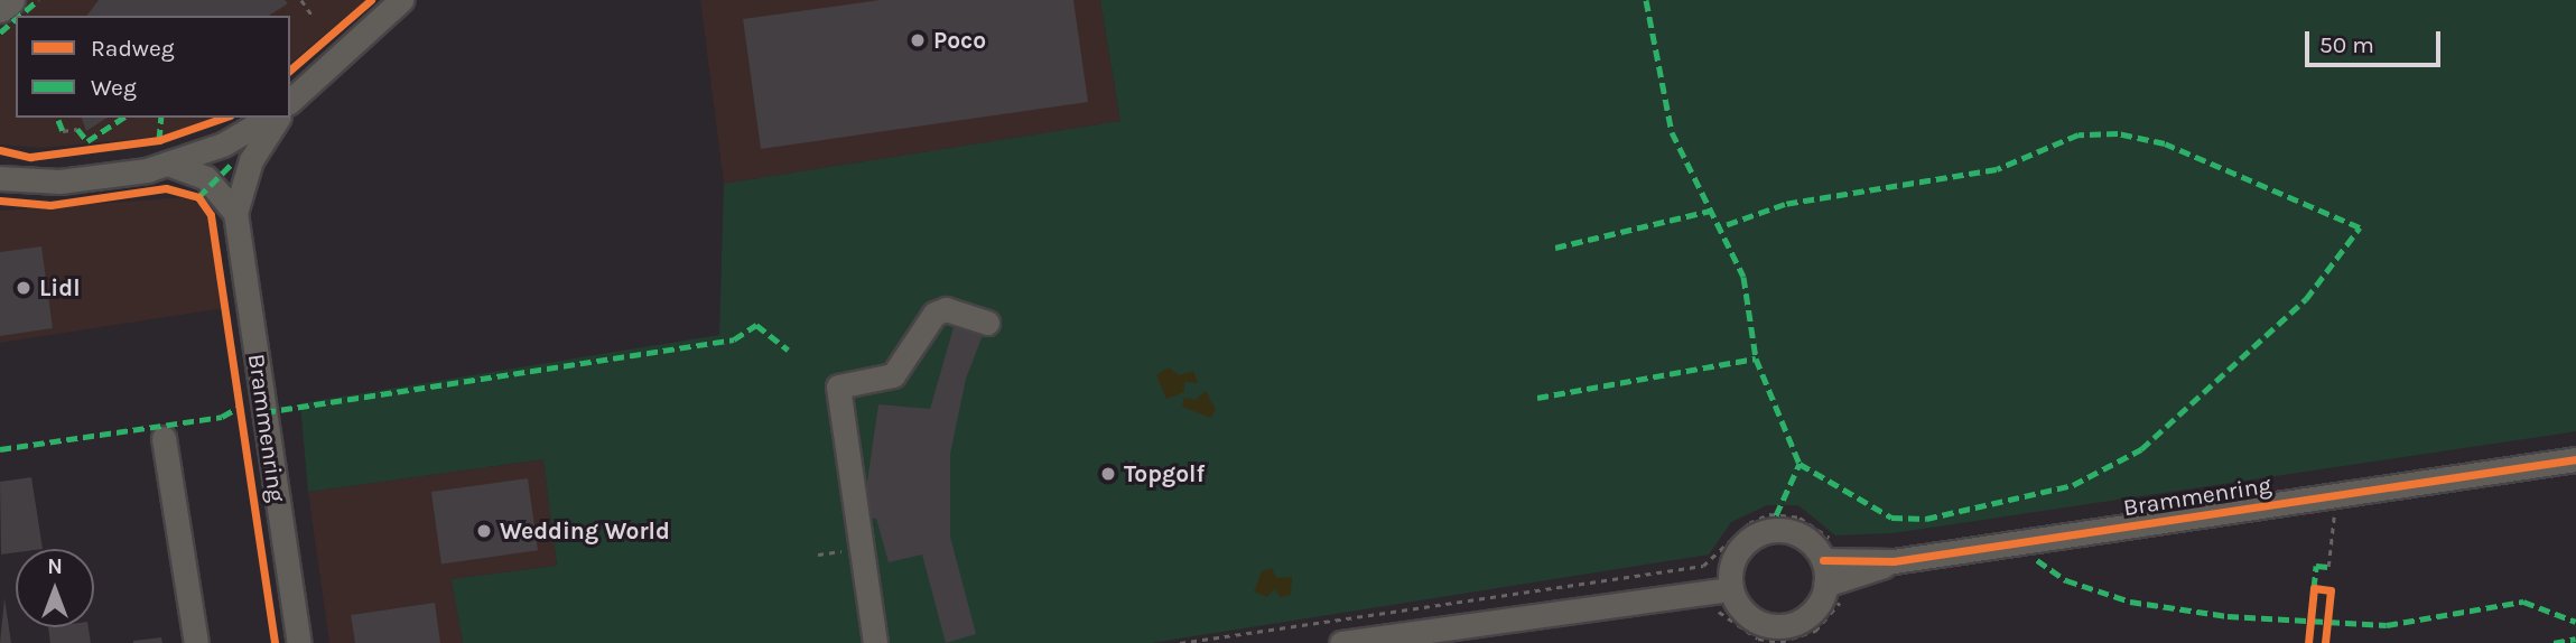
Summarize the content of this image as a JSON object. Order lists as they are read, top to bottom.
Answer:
{
  "streets": {
    "street": ["Brammenring"]
  },
  "places": [
    "Poco",
    "Lidl",
    "Topgolf",
    "Wedding World"
  ],
  "legend": ["Radweg", "Weg"],
  "scale_bar": "50 m",
  "north": "top"
}
